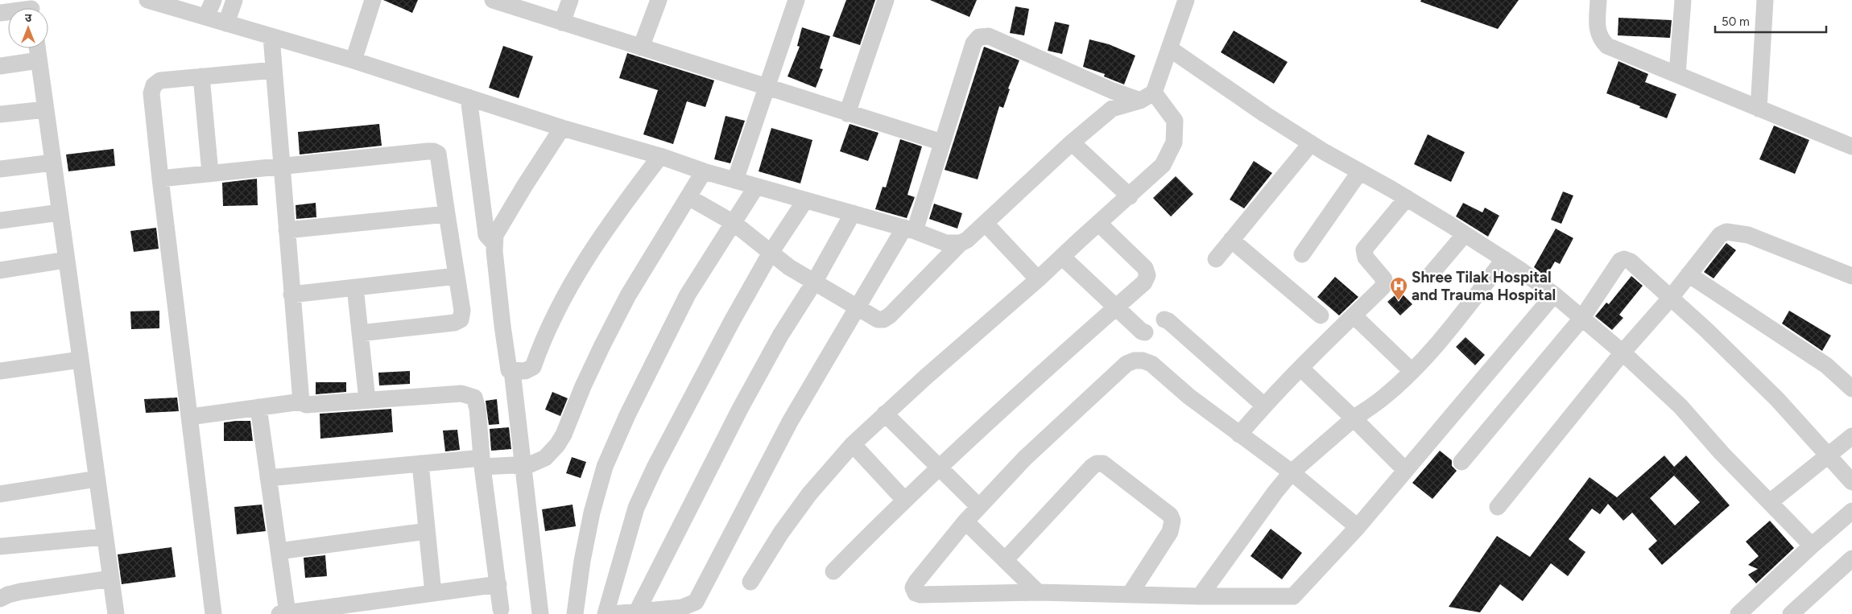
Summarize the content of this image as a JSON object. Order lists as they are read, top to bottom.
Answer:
{
  "places": {
    "hospital": ["Shree Tilak Hospital and Trauma Hospital"]
  },
  "scale_bar": "50 m",
  "north": "top"
}
